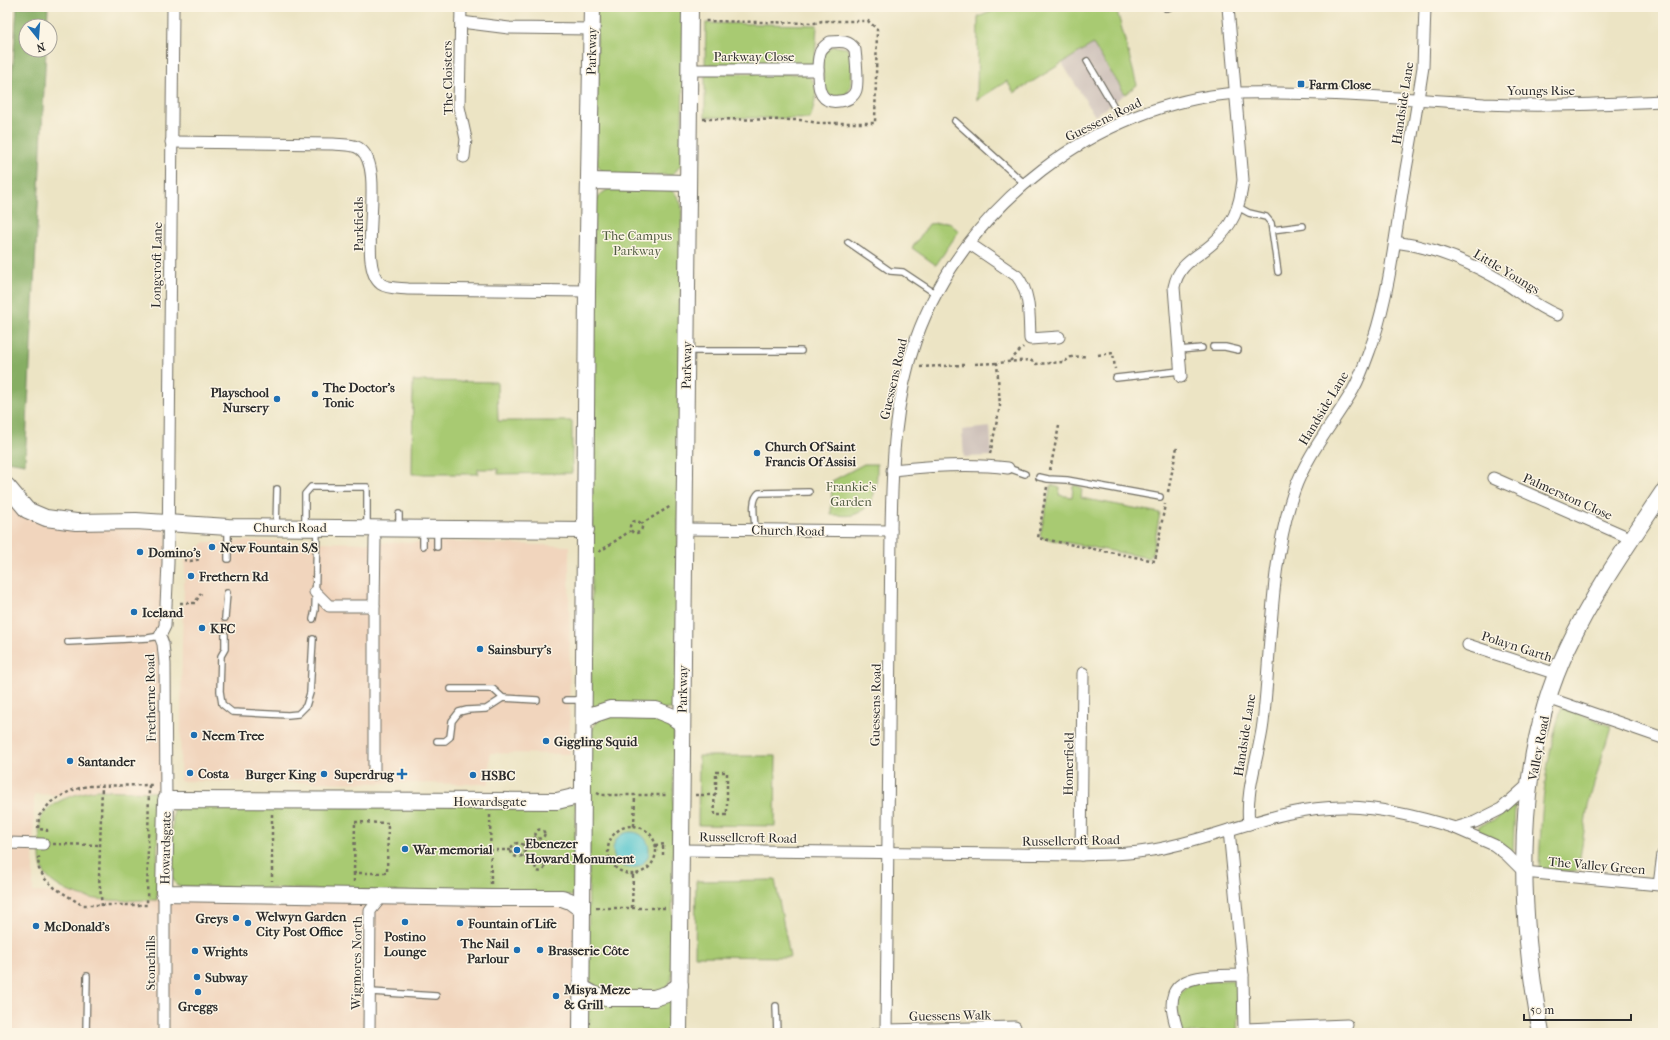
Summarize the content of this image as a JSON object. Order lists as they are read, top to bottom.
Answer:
{
  "streets": {
    "street": [
      "Parkway",
      "Parkway Close",
      "The Cloisters",
      "Youngs Rise",
      "Handside Lane",
      "Guessens Road",
      "Parkfields",
      "Longcroft Lane",
      "Little Youngs",
      "Palmerston Close",
      "Church Road",
      "Polayn Garth",
      "Fretherne Road",
      "Valley Road",
      "Homerfield",
      "Howardsgate",
      "Russellcroft Road",
      "The Valley Green",
      "Stonehills",
      "Wigmores North",
      "Guessens Walk"
    ]
  },
  "crossings": [
    ["Parkway", "Parkway Close"],
    ["Parkway", "Parkfields"],
    ["Parkway", "Church Road"],
    ["Parkway", "Howardsgate"],
    ["Parkway", "Russellcroft Road"],
    ["Youngs Rise", "Handside Lane"],
    ["Youngs Rise", "Guessens Road"],
    ["Handside Lane", "Guessens Road"],
    ["Handside Lane", "Little Youngs"],
    ["Handside Lane", "Russellcroft Road"],
    ["Guessens Road", "Church Road"],
    ["Guessens Road", "Russellcroft Road"],
    ["Guessens Road", "Guessens Walk"],
    ["Parkfields", "Longcroft Lane"],
    ["Longcroft Lane", "Church Road"],
    ["Longcroft Lane", "Fretherne Road"],
    ["Palmerston Close", "Valley Road"],
    ["Church Road", "Fretherne Road"],
    ["Polayn Garth", "Valley Road"],
    ["Fretherne Road", "Howardsgate"],
    ["Valley Road", "Russellcroft Road"],
    ["Valley Road", "The Valley Green"],
    ["Homerfield", "Russellcroft Road"],
    ["Howardsgate", "Stonehills"],
    ["Howardsgate", "Wigmores North"],
    ["Russellcroft Road", "The Valley Green"]
  ],
  "parks": ["The Campus Parkway", "Frankie's Garden"],
  "places": {
    "transit": ["Farm Close"],
    "other": [
      "The Doctor's Tonic",
      "Playschool Nursery",
      "Church Of Saint Francis Of Assisi",
      "New Fountain S/S",
      "Domino's",
      "Frethern Rd",
      "Iceland",
      "KFC",
      "Sainsbury's",
      "Neem Tree",
      "Giggling Squid",
      "Santander",
      "Costa",
      "Burger King",
      "HSBC",
      "War memorial",
      "Ebenezer Howard Monument",
      "Greys",
      "Postino Lounge",
      "Welwyn Garden City Post Office",
      "Fountain of Life",
      "McDonald's",
      "The Nail Parlour",
      "Brasserie Côte",
      "Wrights",
      "Subway",
      "Greggs",
      "Misya Meze & Grill"
    ],
    "health": ["Superdrug"]
  },
  "scale_bar": "50 m",
  "north": "bottom"
}
